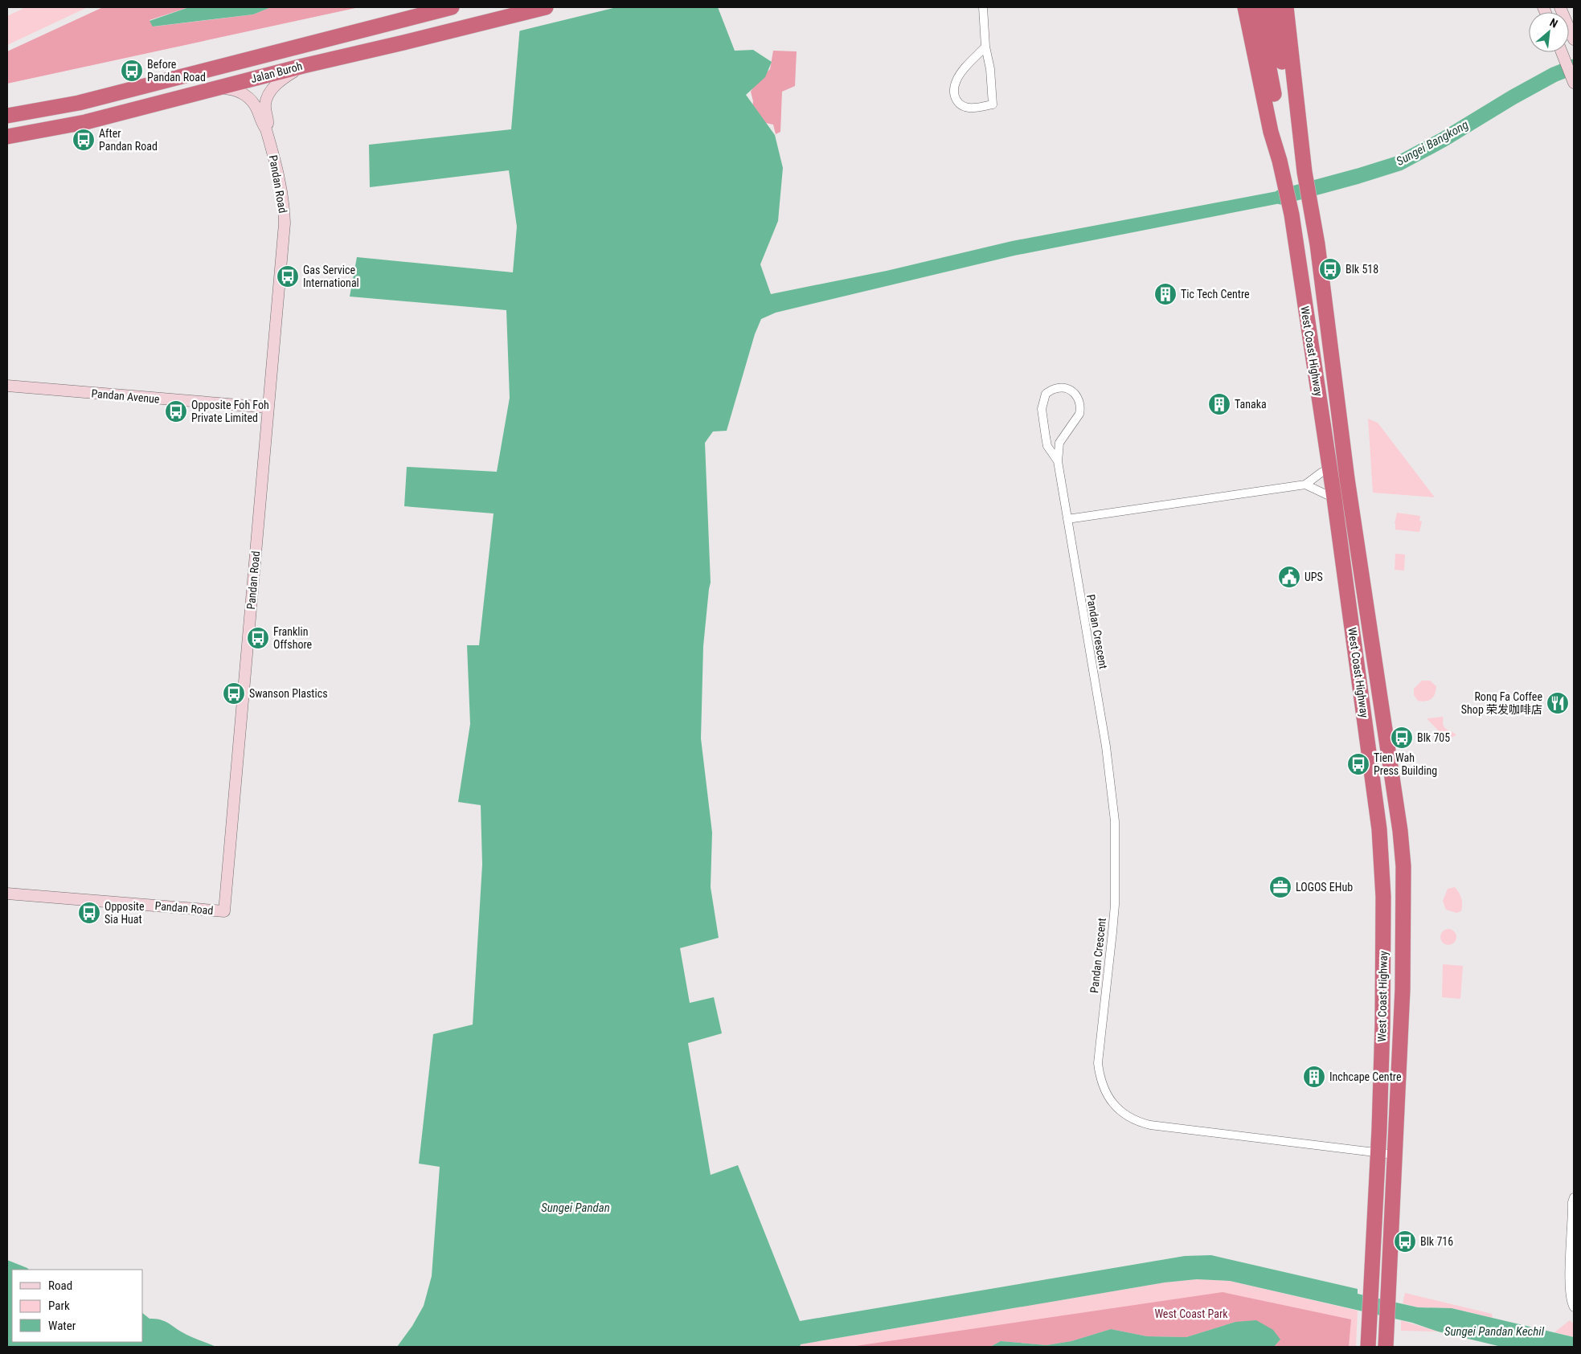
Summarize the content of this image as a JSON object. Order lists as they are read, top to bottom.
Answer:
{
  "streets": {
    "highway": ["Jalan Buroh", "West Coast Highway"],
    "street": ["Pandan Road", "Pandan Avenue", "Pandan Crescent"]
  },
  "crossings": [
    ["Jalan Buroh", "Pandan Road"],
    ["Pandan Road", "Pandan Avenue"],
    ["West Coast Highway", "Pandan Crescent"]
  ],
  "water": ["Sungei Bangkong", "Sungei Pandan", "Sungei Pandan Kechil"],
  "parks": ["West Coast Park"],
  "places": {
    "bus stop": [
      "Before Pandan Road",
      "After Pandan Road",
      "Blk 518",
      "Gas Service International",
      "Opposite Foh Foh Private Limited",
      "Franklin Offshore",
      "Swanson Plastics",
      "Blk 705",
      "Tien Wah Press Building",
      "Opposite Sia Huat",
      "Blk 716"
    ],
    "building": ["Tic Tech Centre", "Tanaka", "Inchcape Centre"],
    "public building": ["UPS"],
    "restaurant": ["Rong Fa Coffee Shop 荣发咖啡店"],
    "office": ["LOGOS EHub"]
  },
  "legend": ["Road", "Park", "Water"],
  "north": "top right"
}
